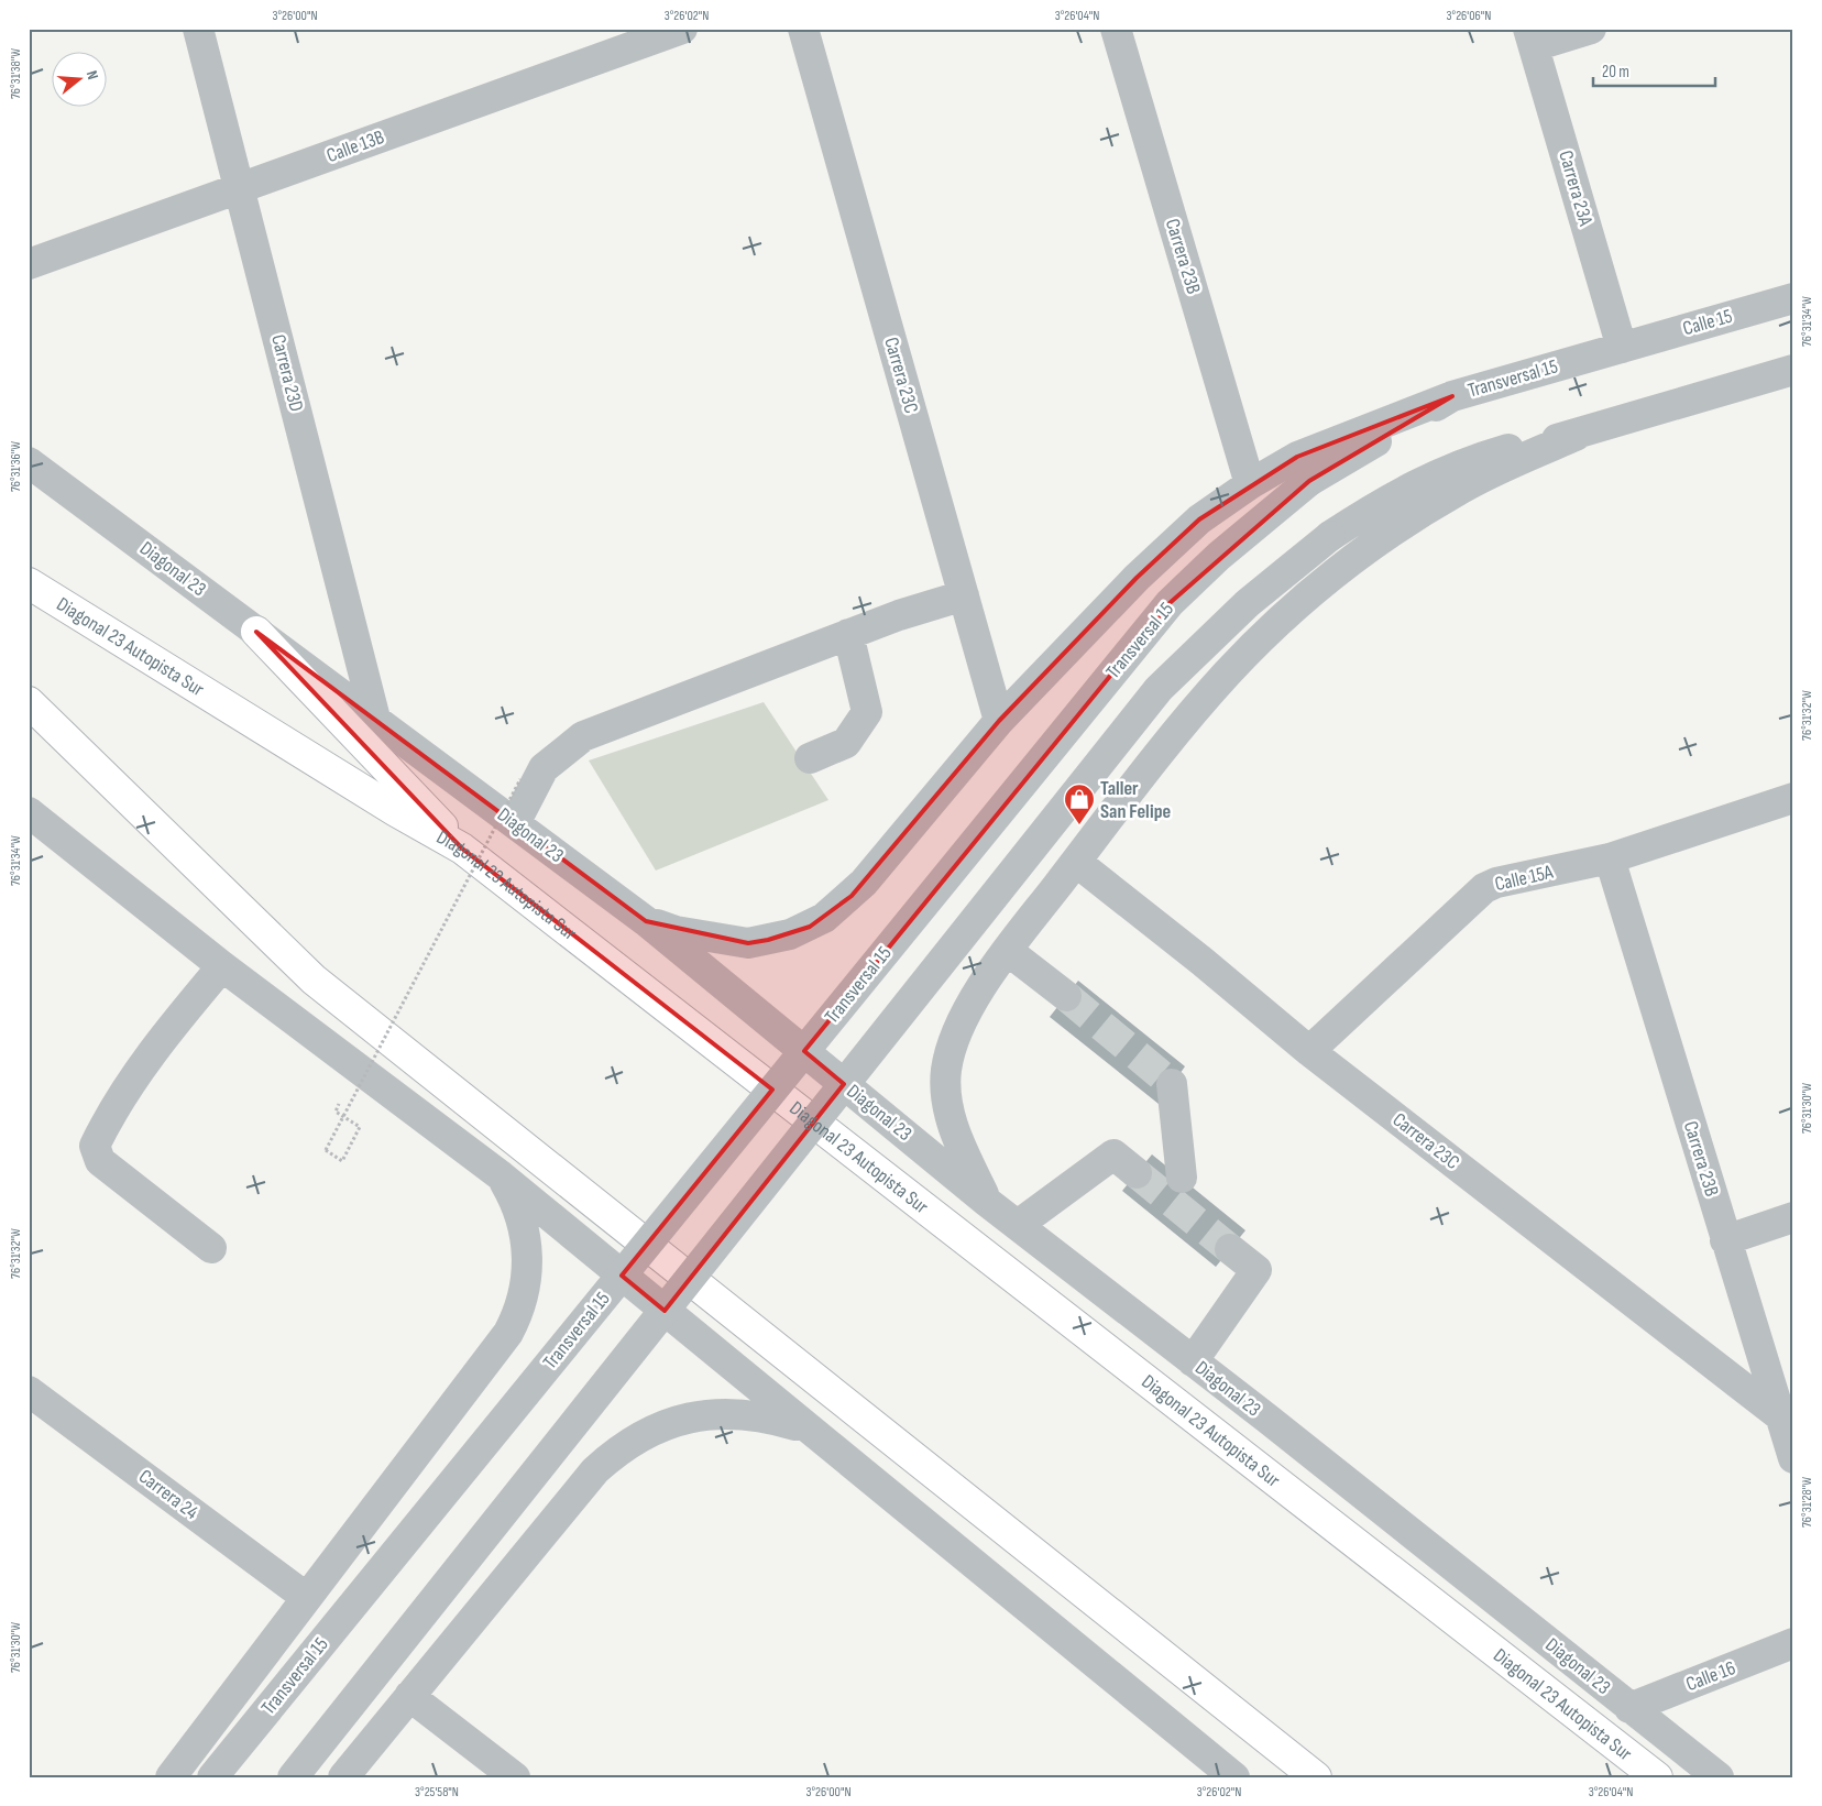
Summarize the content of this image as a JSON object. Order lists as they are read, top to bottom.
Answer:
{
  "streets": {
    "main road": ["Diagonal 23 Autopista Sur"],
    "street": [
      "Calle 13B",
      "Carrera 23A",
      "Carrera 23B",
      "Calle 15",
      "Carrera 23D",
      "Carrera 23C",
      "Transversal 15",
      "Diagonal 23",
      "Calle 15A",
      "Carrera 24",
      "Calle 16"
    ]
  },
  "crossings": [
    ["Calle 13B", "Carrera 23D"],
    ["Carrera 23A", "Calle 15"],
    ["Carrera 23A", "Transversal 15"],
    ["Carrera 23B", "Carrera 23C"],
    ["Carrera 23B", "Calle 15A"],
    ["Calle 15", "Transversal 15"],
    ["Carrera 23D", "Diagonal 23"],
    ["Carrera 23C", "Calle 15A"],
    ["Diagonal 23", "Calle 16"]
  ],
  "places": {
    "shop": ["Taller San Felipe"]
  },
  "scale_bar": "20 m",
  "north": "right",
  "coordinates": [
    "3°26'00\"N",
    "3°26'02\"N",
    "3°26'04\"N",
    "3°26'06\"N",
    "76°31'38\"W",
    "76°31'34\"W",
    "76°31'36\"W",
    "76°31'32\"W",
    "76°31'30\"W",
    "76°31'28\"W",
    "3°25'58\"N"
  ]
}
